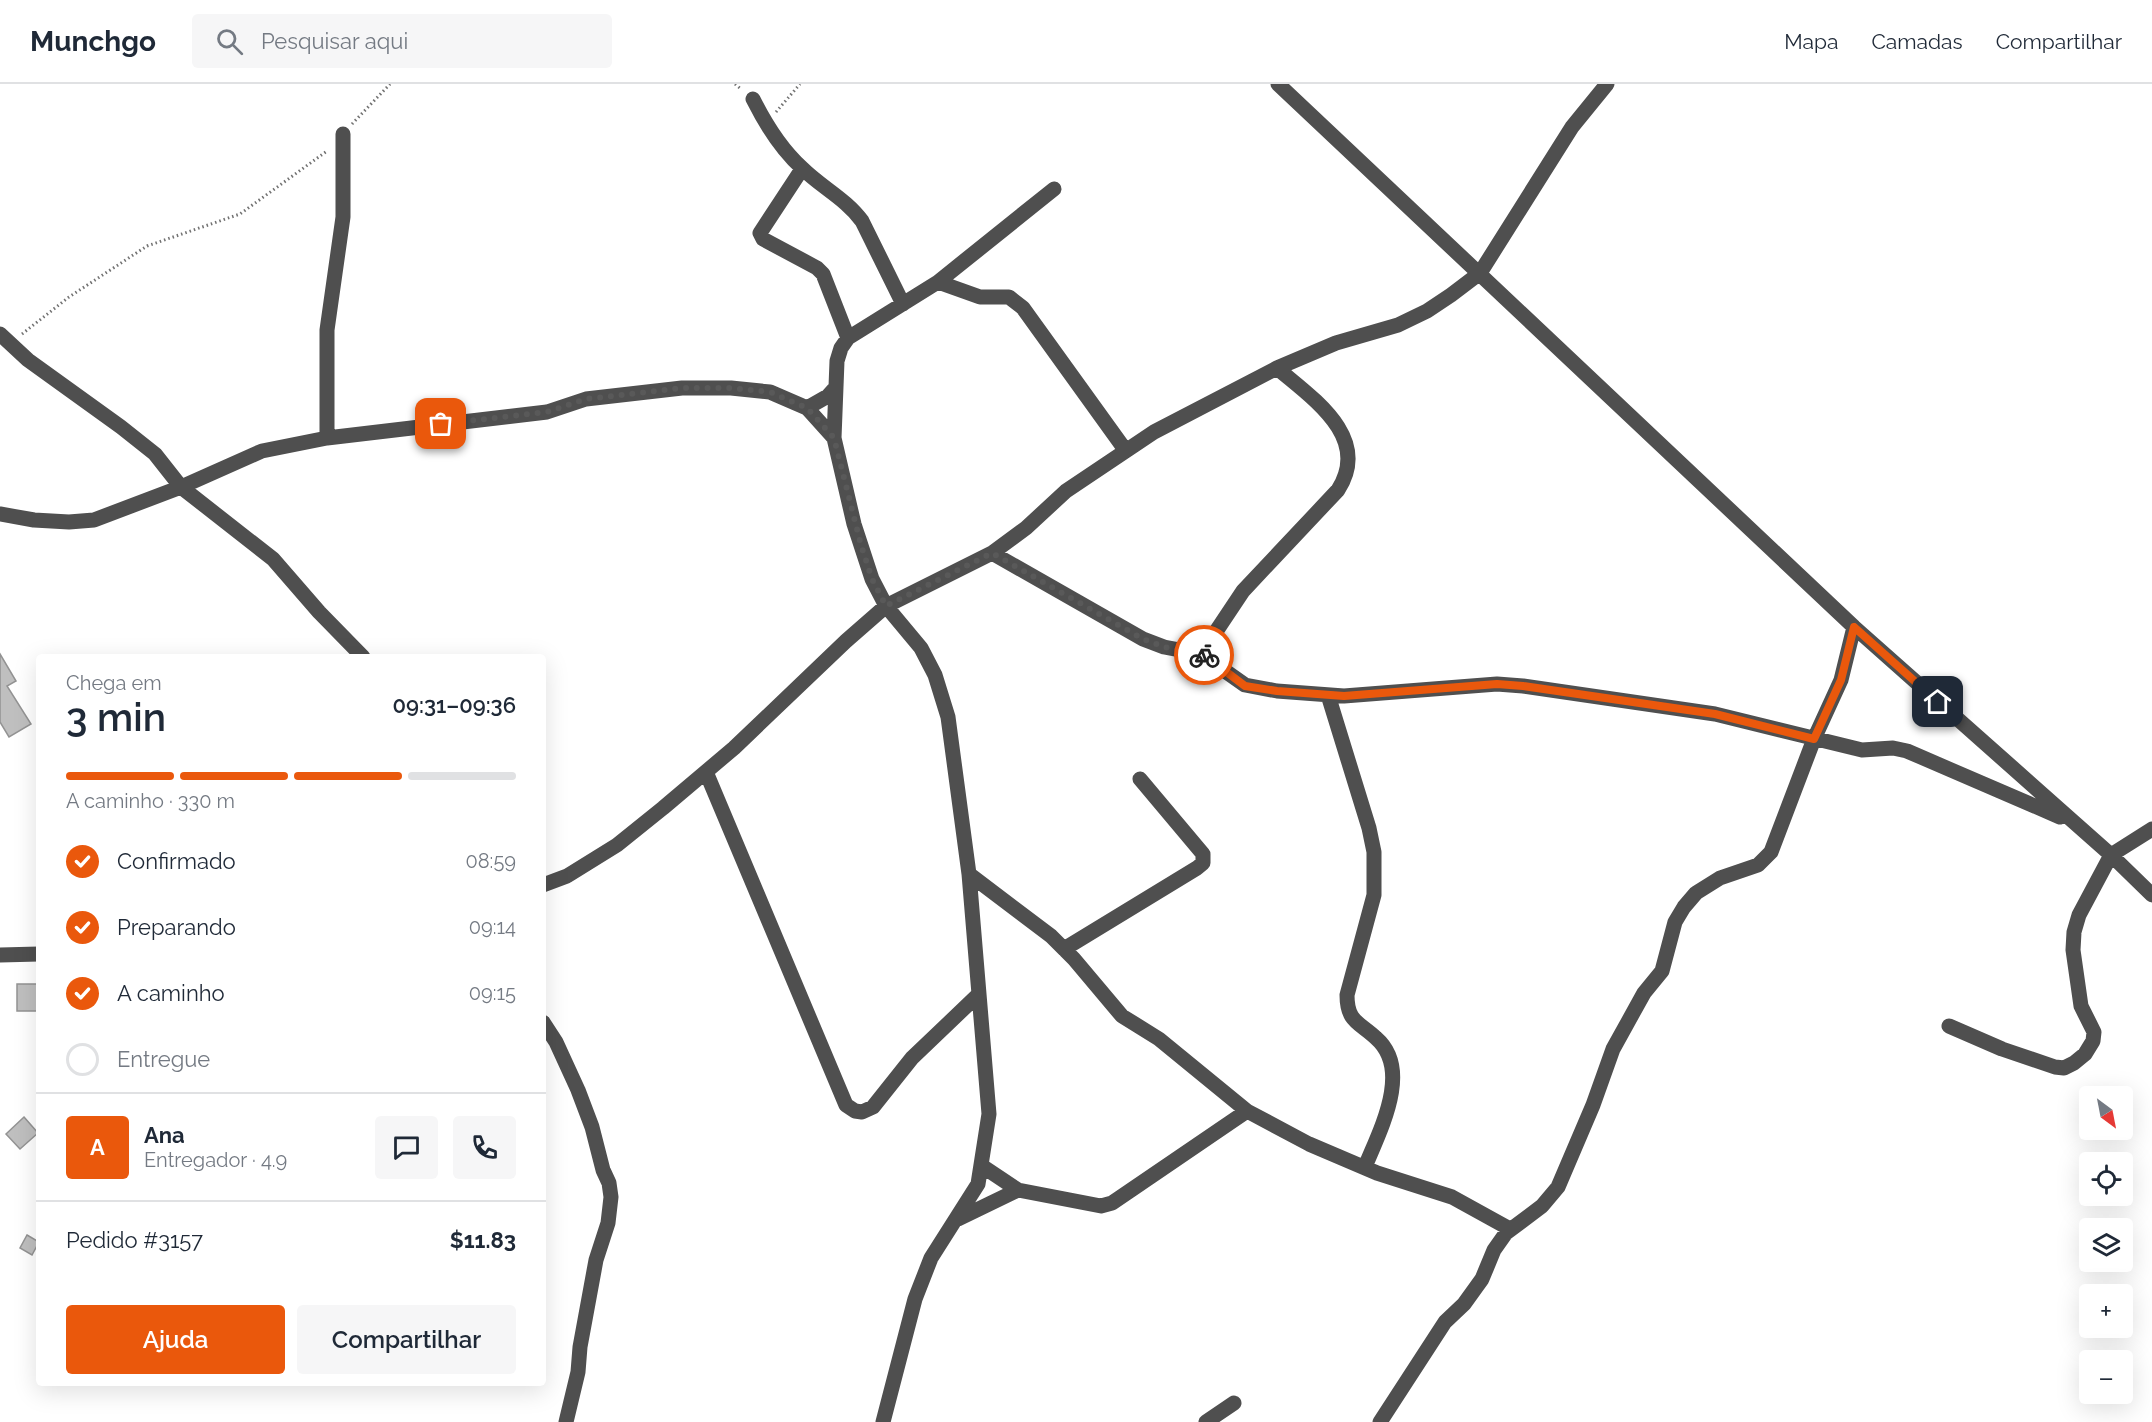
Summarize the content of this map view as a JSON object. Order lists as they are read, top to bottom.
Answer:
{
  "north": "bottom right",
  "page": {
    "header": "Munchgo",
    "search": "Pesquisar aqui",
    "nav": ["Mapa", "Camadas", "Compartilhar"],
    "heading": ["3 min", "Chega em", "09:31–09:36"],
    "panel": [
      "Ana",
      "Entregador · 4.9",
      "Pedido #3157",
      "$11.83"
    ],
    "bar": "A caminho · 330 m",
    "list": [
      ["Confirmado", "08:59"],
      ["Preparando", "09:14"],
      ["A caminho", "09:15"],
      "Entregue"
    ],
    "map_buttons": ["+", "−"],
    "round": "A",
    "buttons": ["Ajuda", "Compartilhar"]
  }
}
